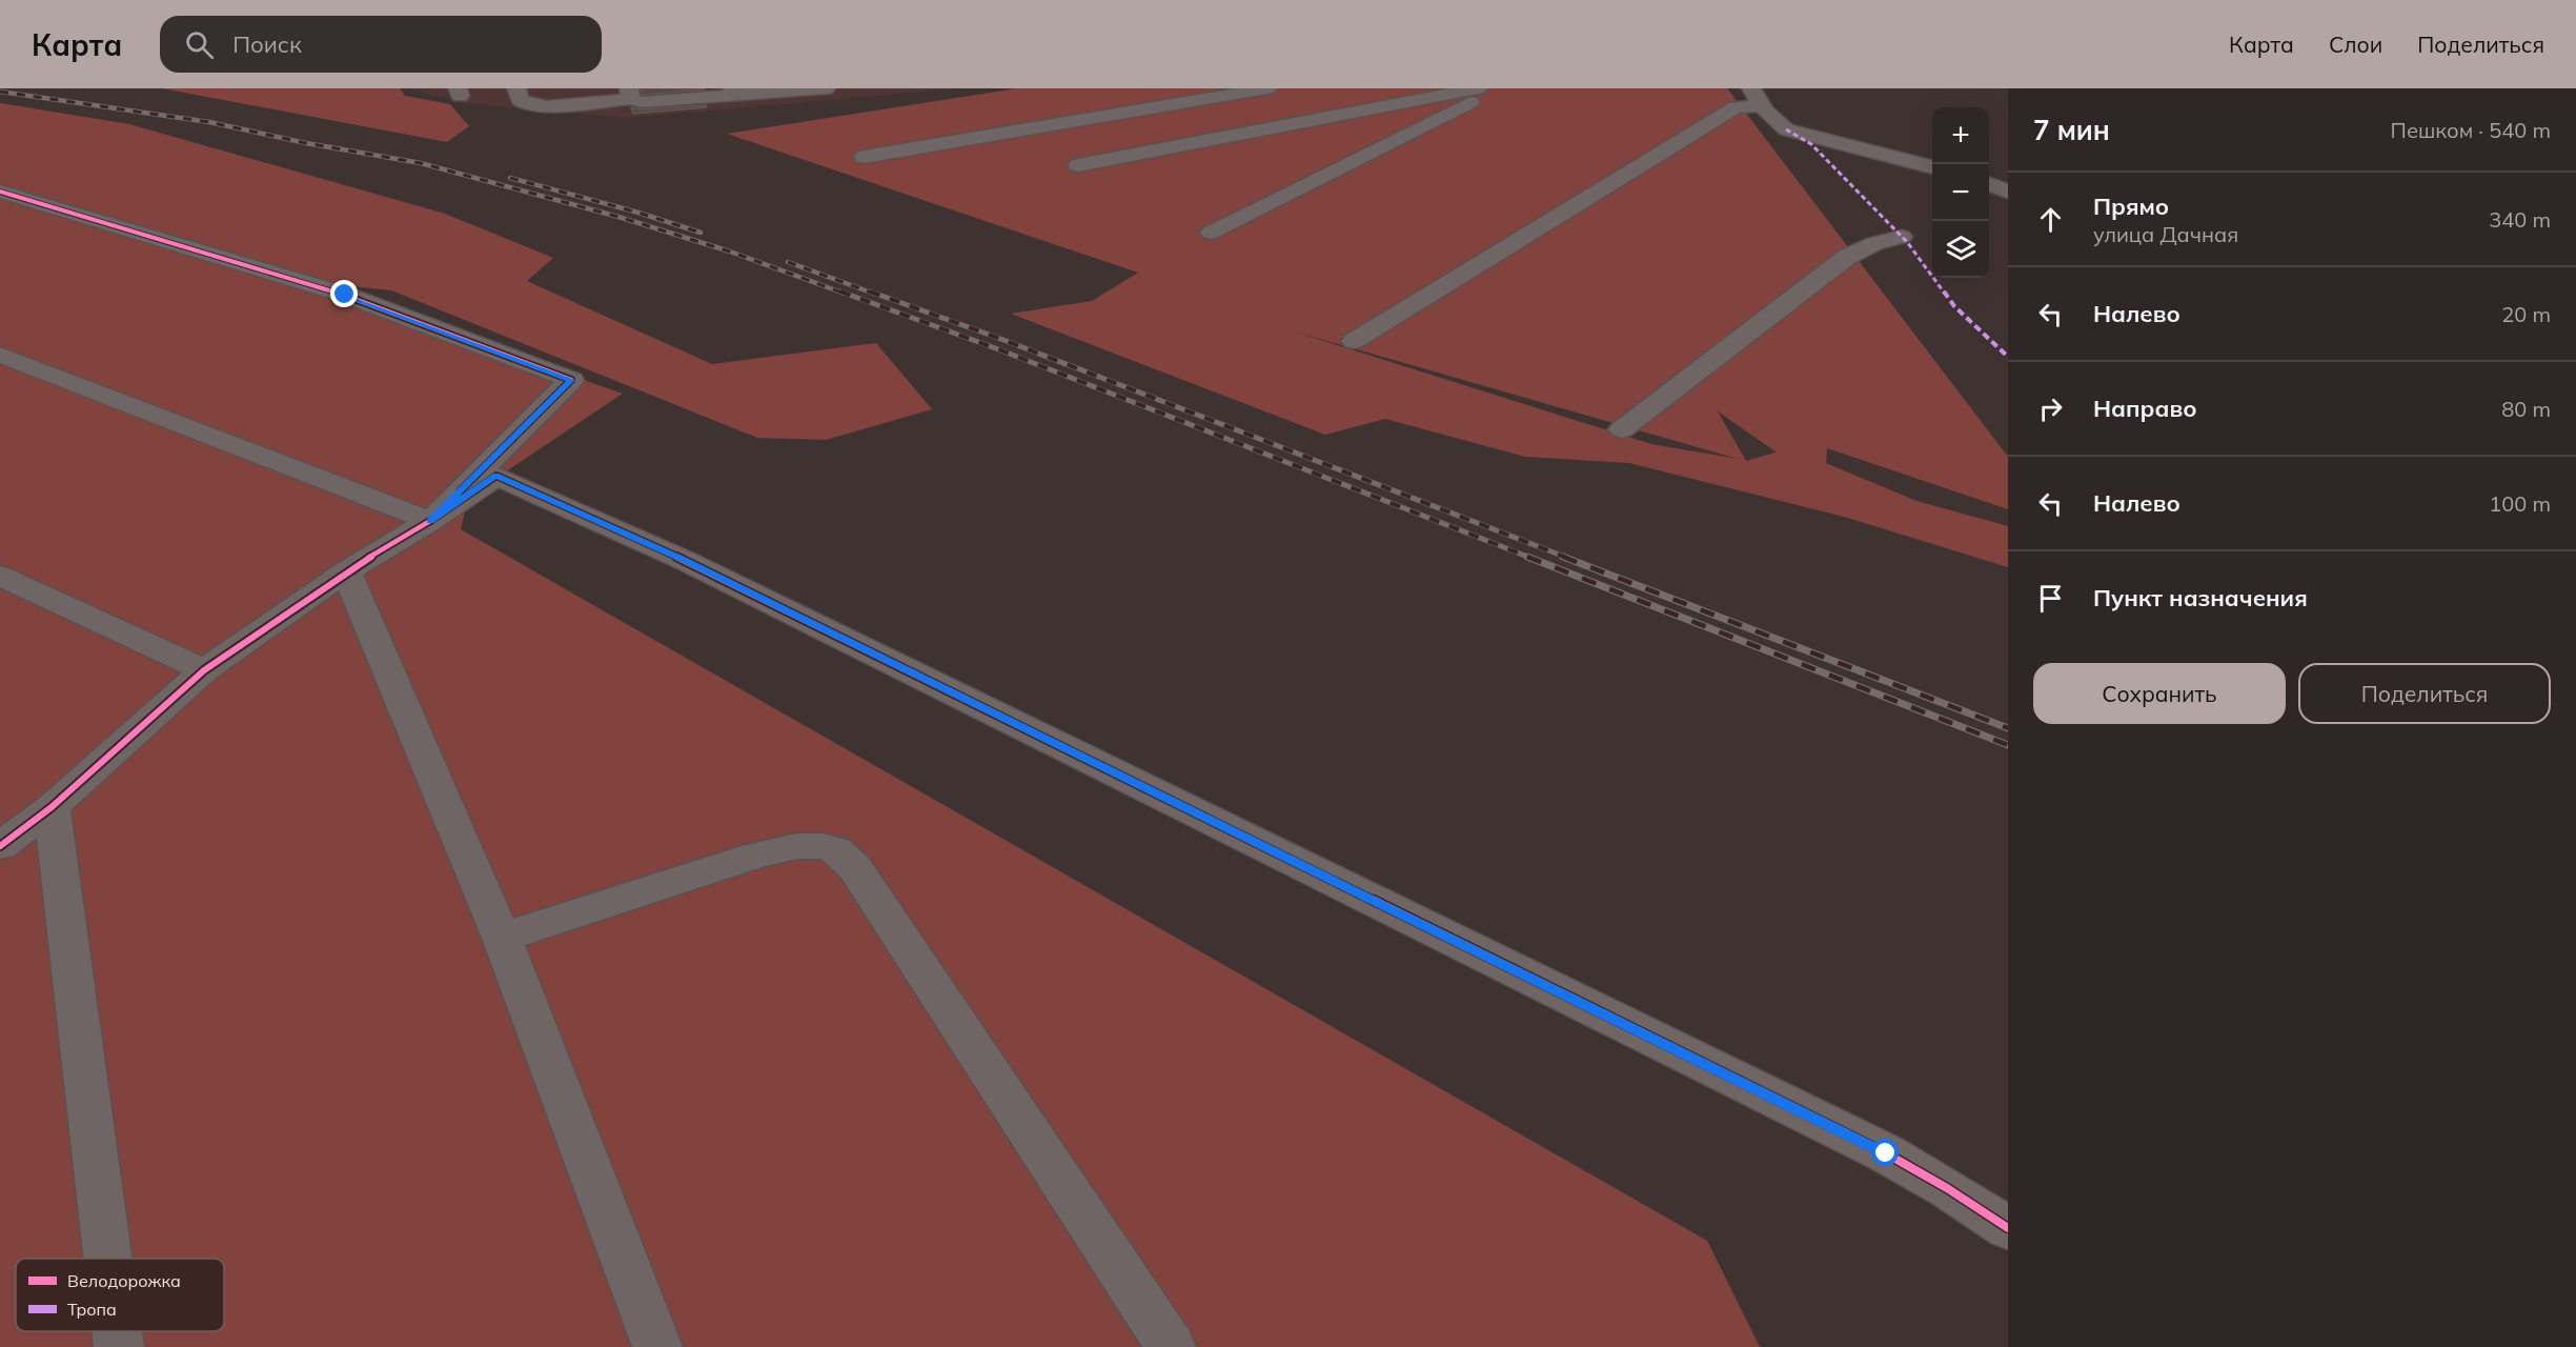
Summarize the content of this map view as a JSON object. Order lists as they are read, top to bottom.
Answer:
{
  "legend": ["Велодорожка", "Тропа"],
  "page": {
    "header": "Карта",
    "search": "Поиск",
    "nav": ["Карта", "Слои", "Поделиться"],
    "heading": ["7 мин", "Пешком · 540 m"],
    "map_buttons": ["+", "−"],
    "list": [
      ["Прямо", "улица Дачная", "340 m"],
      ["Налево", "20 m"],
      ["Направо", "80 m"],
      ["Налево", "100 m"],
      "Пункт назначения"
    ],
    "buttons": ["Сохранить", "Поделиться"]
  }
}
